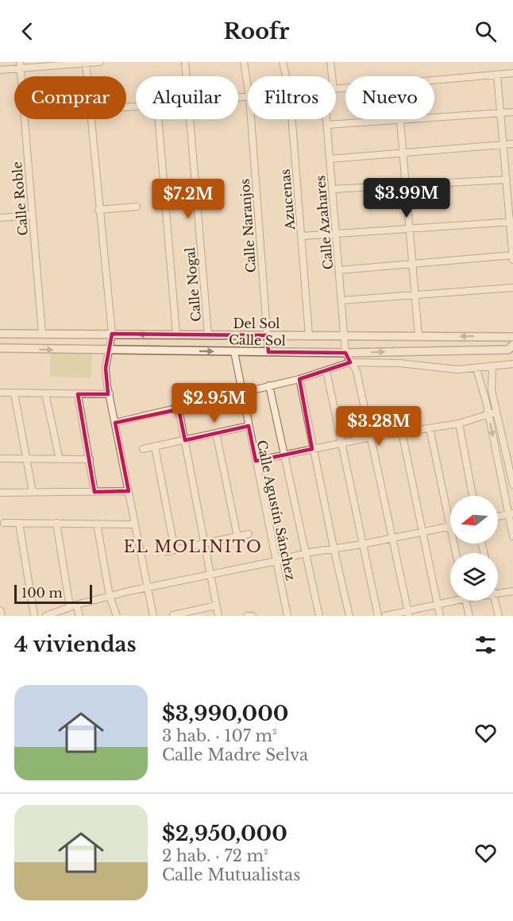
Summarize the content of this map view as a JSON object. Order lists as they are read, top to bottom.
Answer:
{
  "streets": {
    "street": [
      "Calle Roble",
      "Azucenas",
      "Calle Azahares",
      "Calle Naranjos",
      "Calle Nogal",
      "Del Sol",
      "Calle Sol",
      "Calle Agustín Sánchez"
    ]
  },
  "crossings": [
    ["Calle Roble", "Del Sol"],
    ["Azucenas", "Del Sol"],
    ["Calle Azahares", "Del Sol"],
    ["Calle Azahares", "Calle Sol"],
    ["Calle Naranjos", "Del Sol"],
    ["Calle Naranjos", "Calle Sol"],
    ["Calle Nogal", "Del Sol"],
    ["Calle Sol", "Calle Agustín Sánchez"]
  ],
  "districts": ["EL MOLINITO"],
  "scale_bar": "100 m",
  "north": "left",
  "page": {
    "header": "Roofr",
    "chip": [
      "Comprar",
      "Alquilar",
      "Filtros",
      "Nuevo"
    ],
    "price": [
      "$3.99M",
      "$7.2M",
      "$2.95M",
      "$3.28M"
    ],
    "scale": "100 m",
    "heading": "4 viviendas",
    "list": [
      {
        "name": "$3,990,000",
        "note": "3 hab. · 107 m² · Calle Madre Selva"
      },
      {
        "name": "$2,950,000",
        "note": "2 hab. · 72 m² · Calle Mutualistas"
      }
    ]
  }
}
